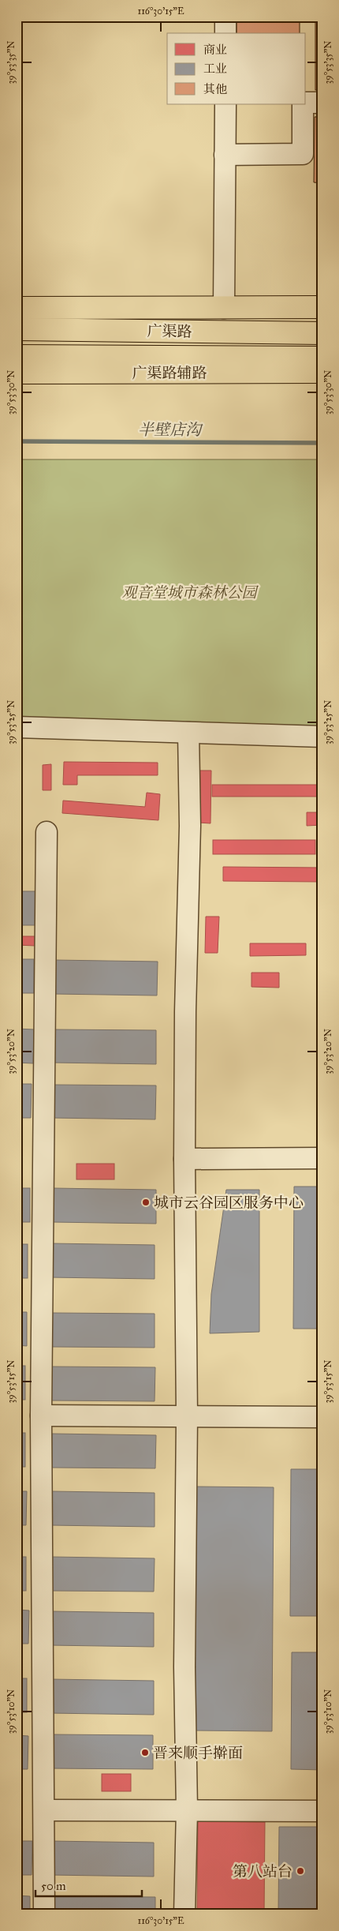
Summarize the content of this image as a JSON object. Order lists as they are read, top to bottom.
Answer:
{
  "streets": {
    "main road": ["广渠路", "广渠路辅路"]
  },
  "water": ["半壁店沟"],
  "parks": ["观音堂城市森林公园"],
  "places": ["城市云谷园区服务中心", "晋来顺手擀面", "第八站台"],
  "legend": ["商业", "工业", "其他"],
  "scale_bar": "50 m",
  "coordinates": [
    "116°30'15\"E",
    "39°53'35\"N",
    "39°53'30\"N",
    "39°53'25\"N",
    "39°53'20\"N",
    "39°53'15\"N",
    "39°53'10\"N"
  ]
}
